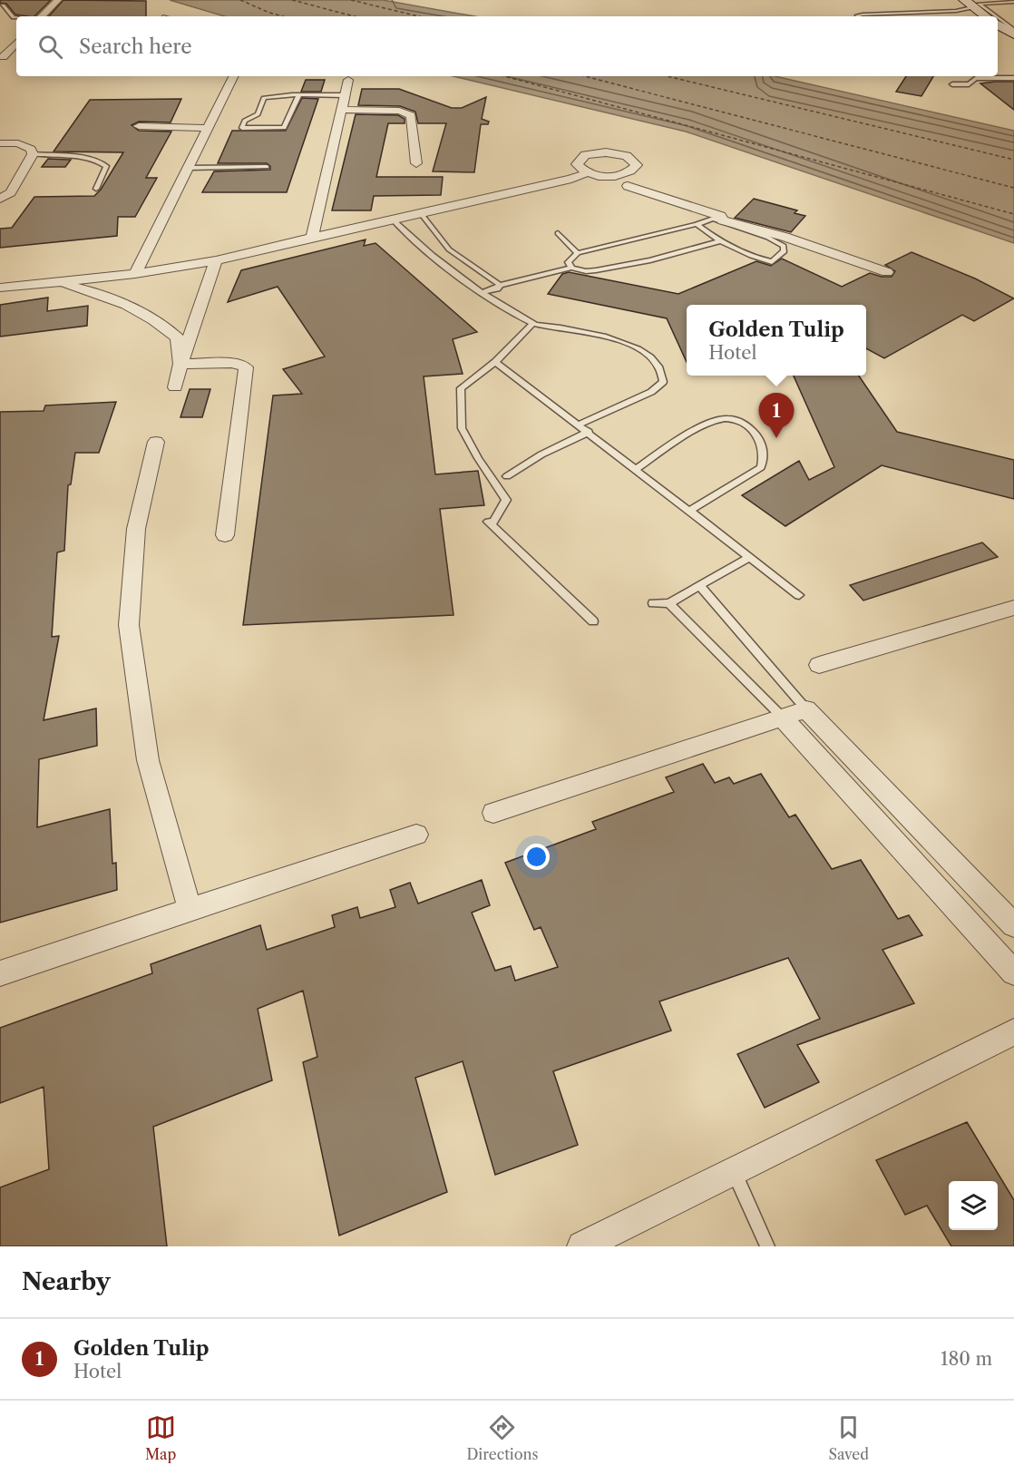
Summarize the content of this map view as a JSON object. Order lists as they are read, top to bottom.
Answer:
{
  "page": {
    "search": "Search here",
    "popup": ["Golden Tulip", "Hotel"],
    "pins": "1",
    "heading": "Nearby",
    "list": [
      {
        "mark": "1",
        "name": "Golden Tulip",
        "note": "Hotel",
        "value": "180 m"
      }
    ],
    "nav": ["Map", "Directions", "Saved"]
  }
}
